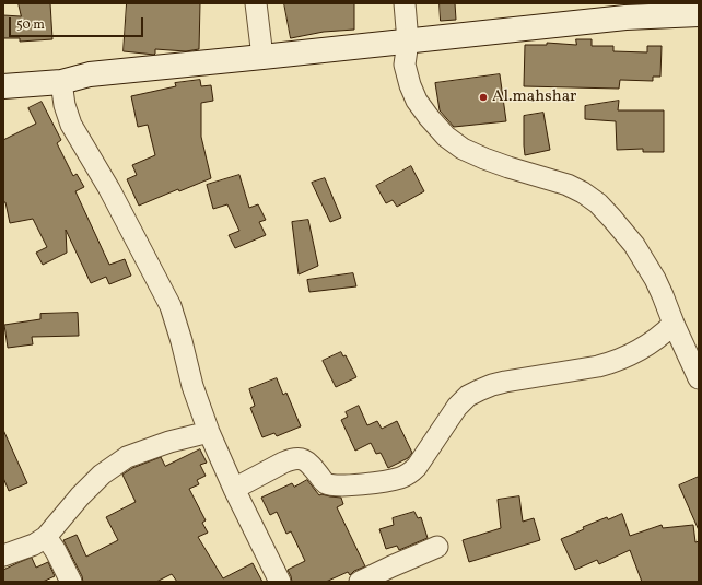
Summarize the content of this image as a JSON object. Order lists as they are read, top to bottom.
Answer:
{
  "places": ["Al.mahshar"],
  "scale_bar": "50 m"
}
